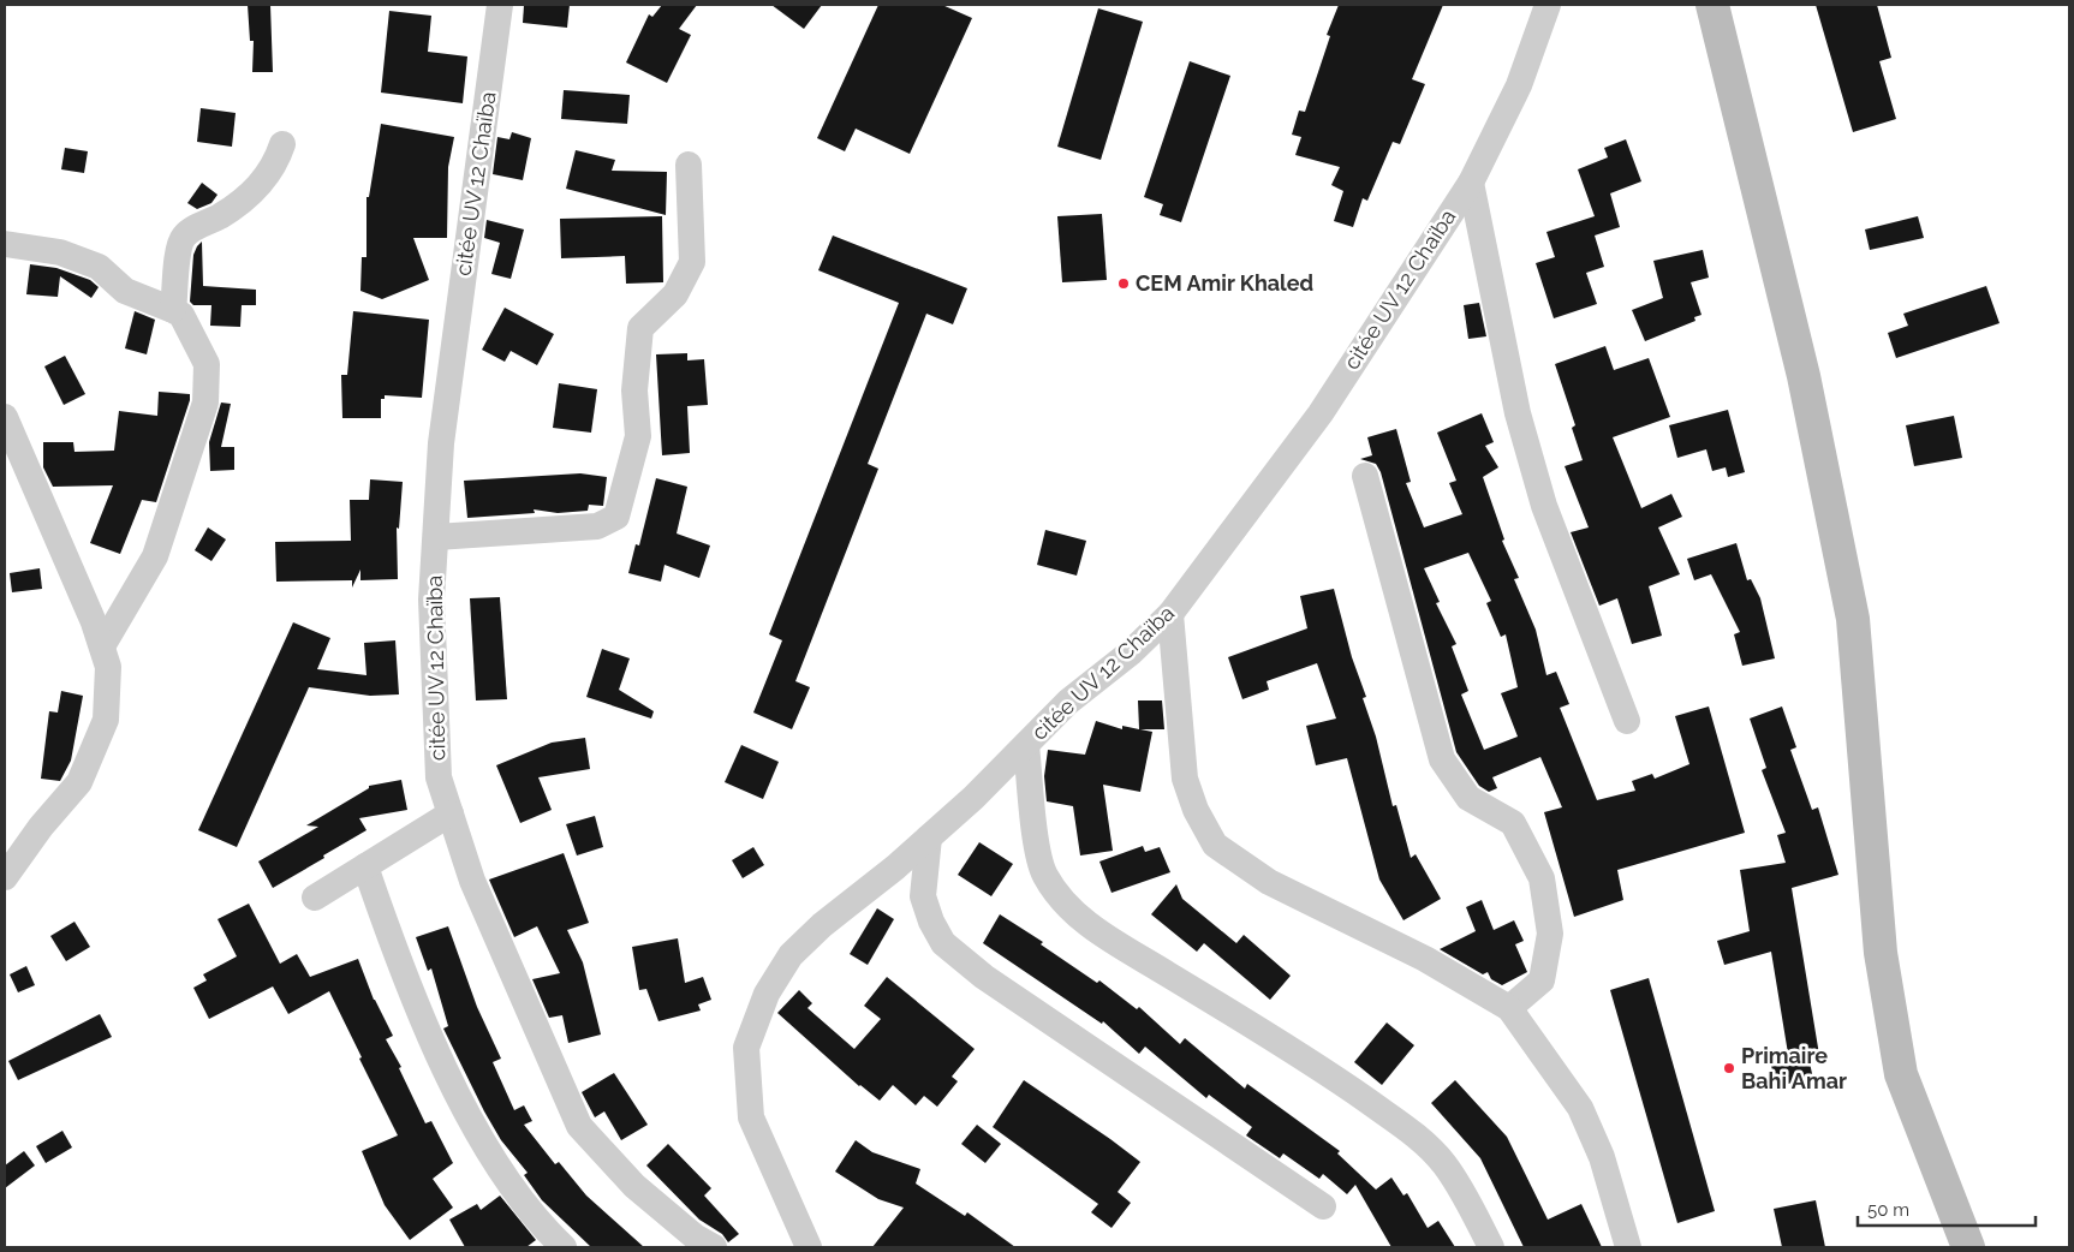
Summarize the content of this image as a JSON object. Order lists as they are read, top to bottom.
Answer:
{
  "streets": {
    "street": ["citée UV 12 Chaïba"]
  },
  "places": ["CEM Amir Khaled", "Primaire Bahi Amar"],
  "scale_bar": "50 m"
}
